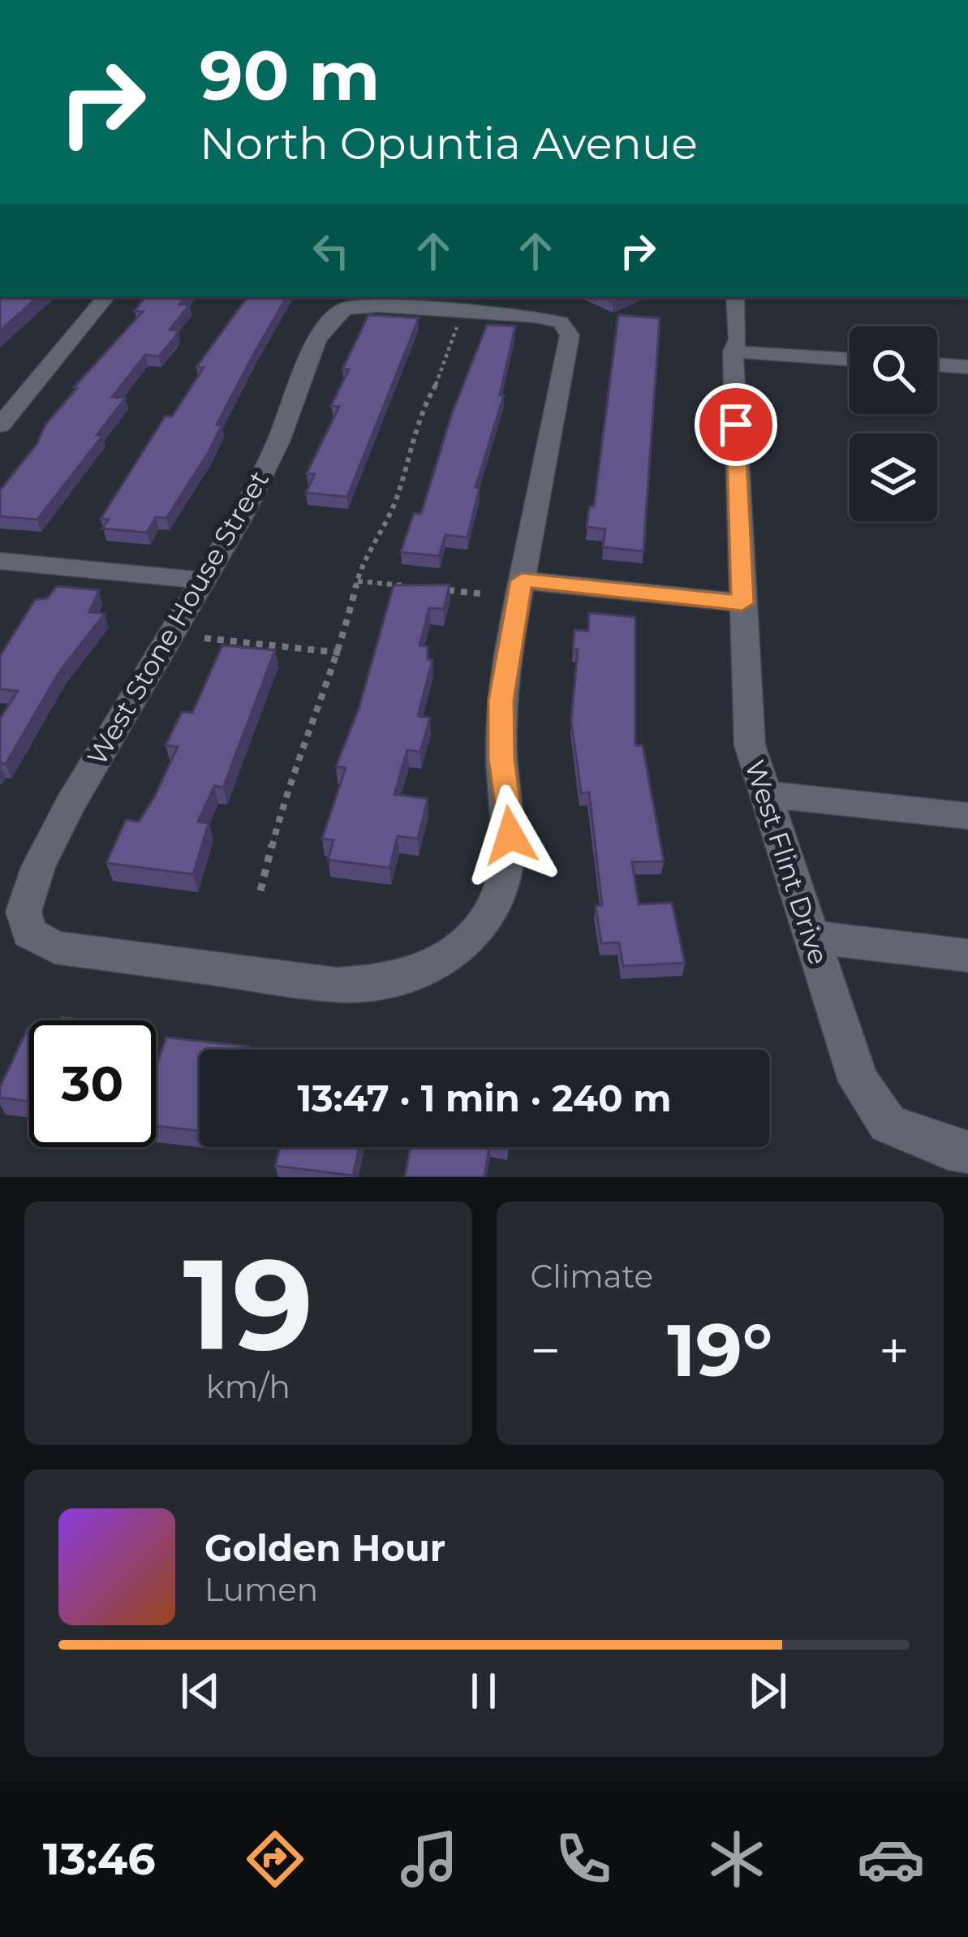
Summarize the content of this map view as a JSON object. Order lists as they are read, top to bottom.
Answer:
{
  "streets": {
    "street": ["West Stone House Street", "West Flint Drive"]
  },
  "page": {
    "turn": ["90 m", "North Opuntia Avenue"],
    "limit": "30",
    "trip": "13:47 · 1 min · 240 m",
    "tile": [
      ["19", "km/h"],
      "Climate"
    ],
    "heat": ["−", "19°", "+"],
    "song": ["Golden Hour", "Lumen"],
    "tabs": "13:46"
  }
}
